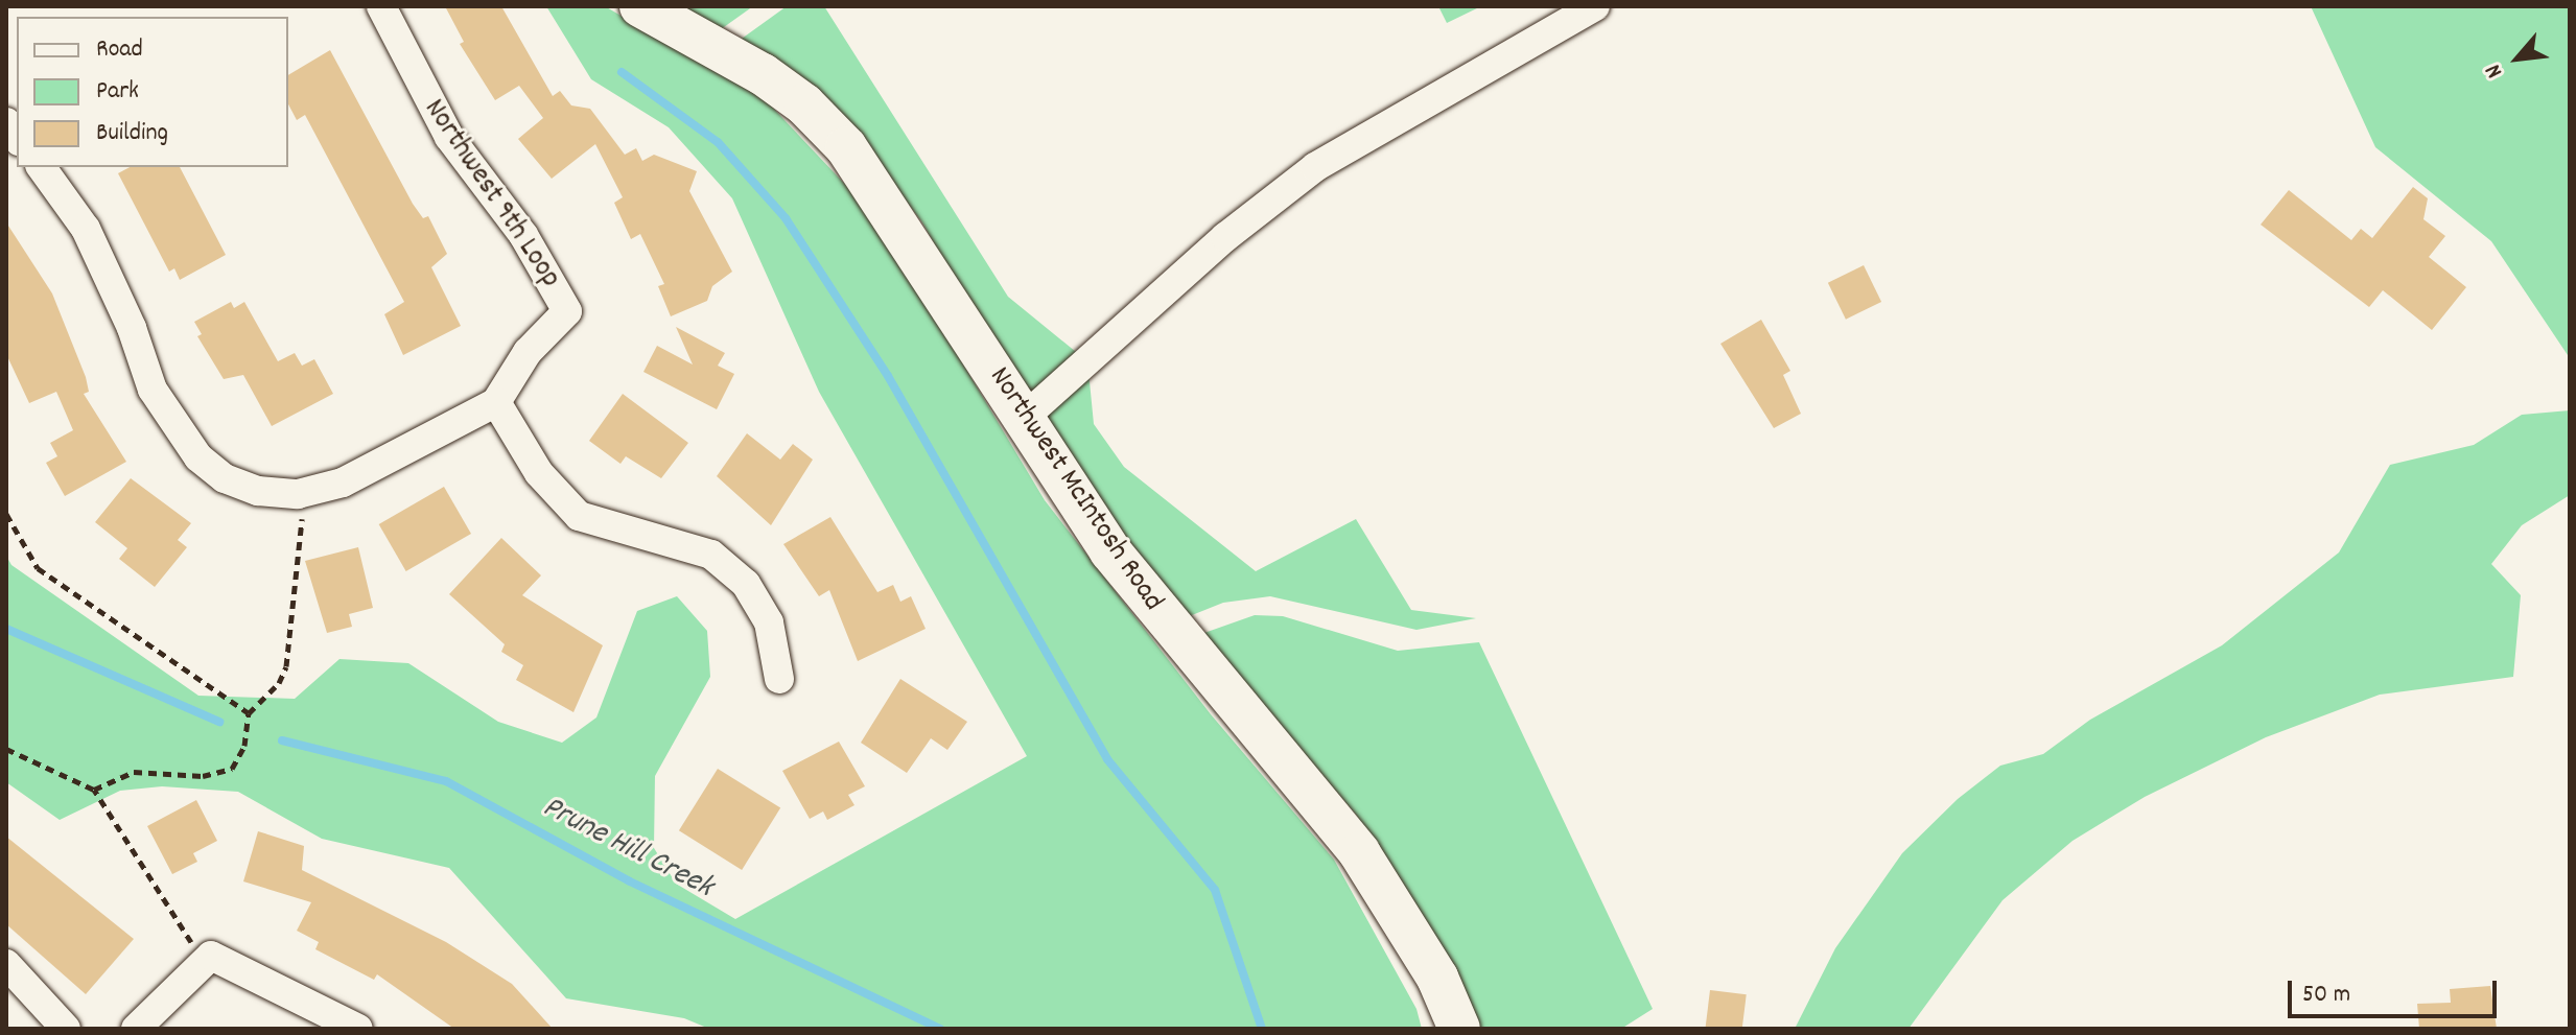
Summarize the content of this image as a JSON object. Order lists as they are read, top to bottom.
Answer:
{
  "streets": {
    "street": ["Northwest 9th Loop", "Northwest McIntosh Road"]
  },
  "water": ["Prune Hill Creek"],
  "legend": ["Road", "Park", "Building"],
  "scale_bar": "50 m",
  "north": "bottom left"
}
